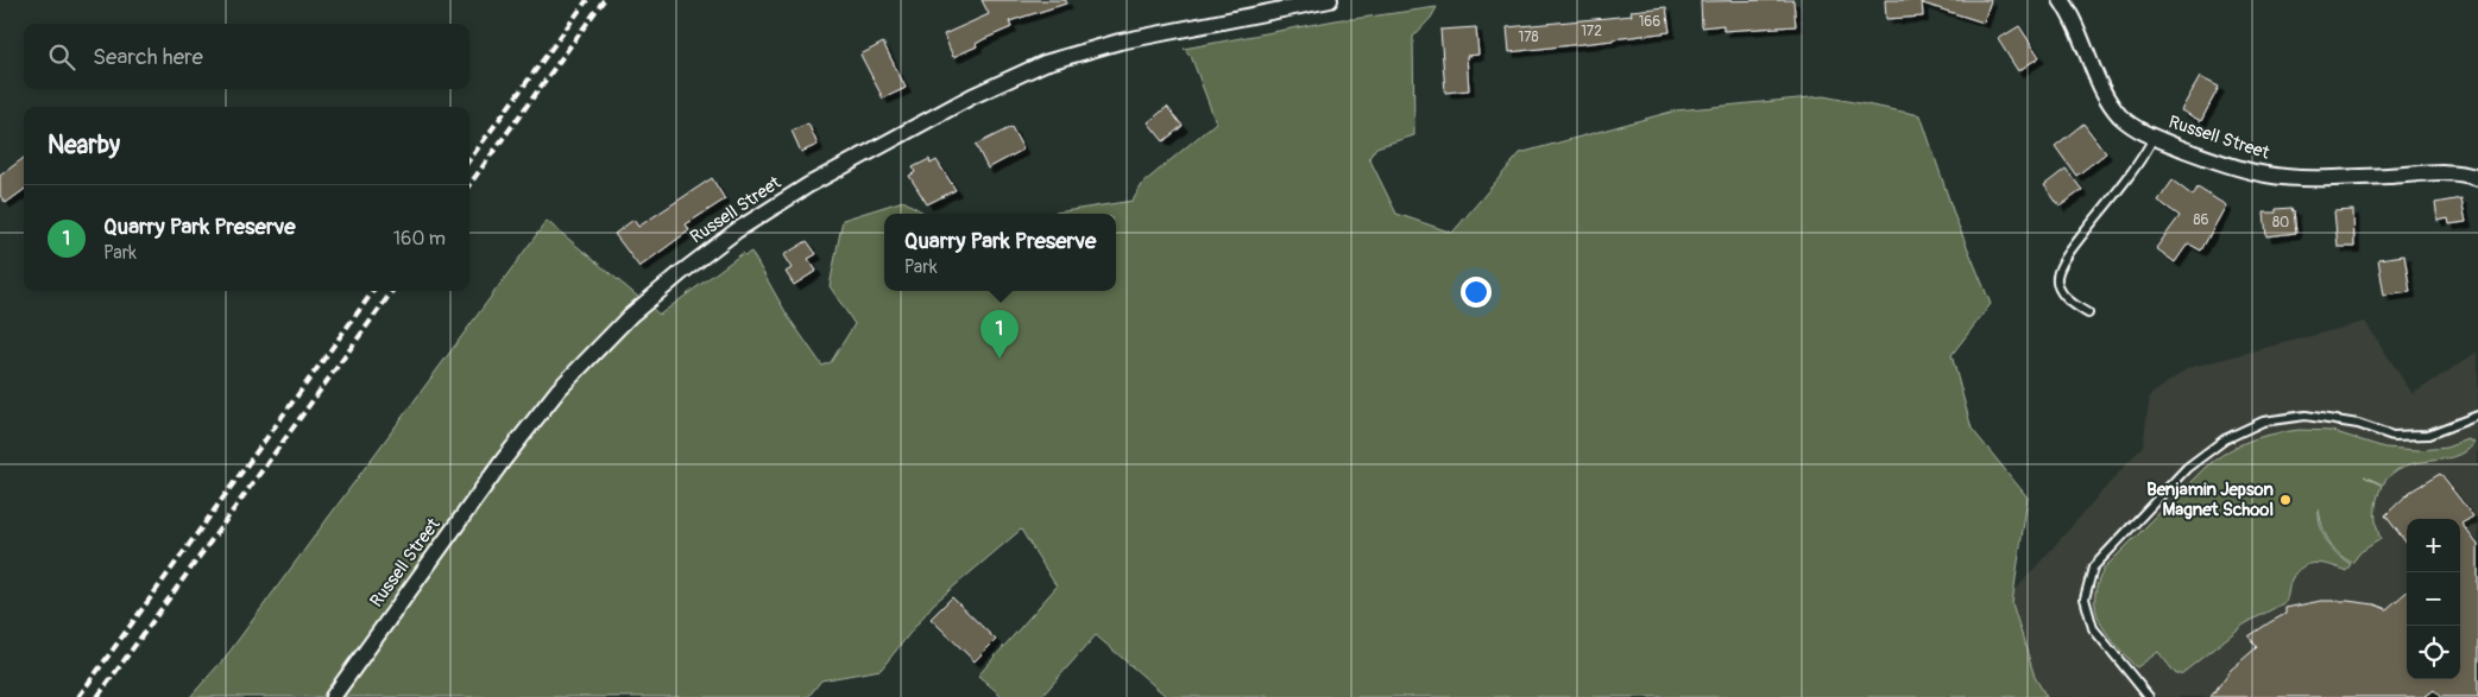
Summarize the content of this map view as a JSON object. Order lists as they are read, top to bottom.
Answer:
{
  "streets": {
    "street": ["Russell Street"]
  },
  "places": ["Benjamin Jepson Magnet School"],
  "house_numbers": [
    "166",
    "172",
    "178",
    "86",
    "80"
  ],
  "page": {
    "search": "Search here",
    "heading": "Nearby",
    "list": [
      {
        "mark": "1",
        "name": "Quarry Park Preserve",
        "note": "Park",
        "value": "160 m"
      }
    ],
    "popup": ["Quarry Park Preserve", "Park"],
    "pins": "1",
    "map_buttons": ["+", "−"]
  }
}
